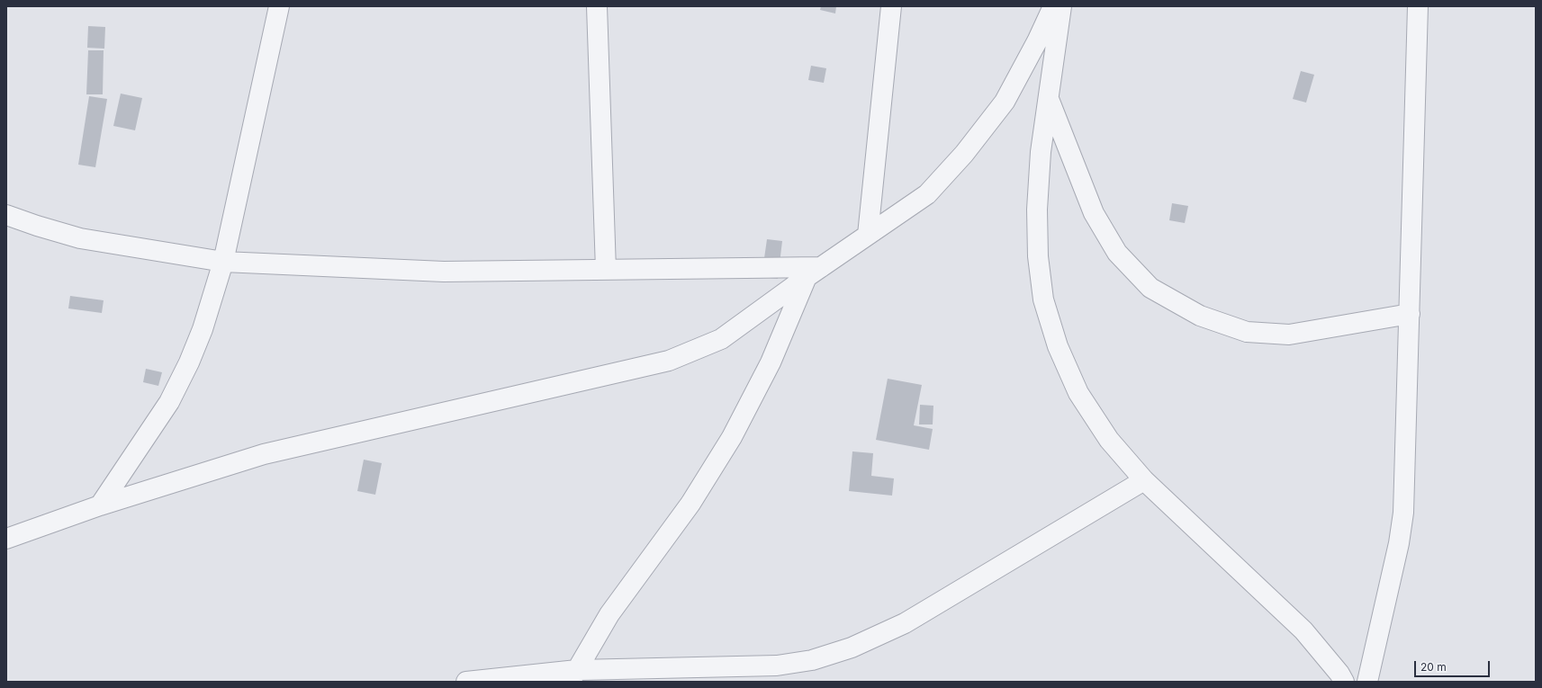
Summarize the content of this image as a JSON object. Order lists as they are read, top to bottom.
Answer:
{
  "scale_bar": "20 m"
}
